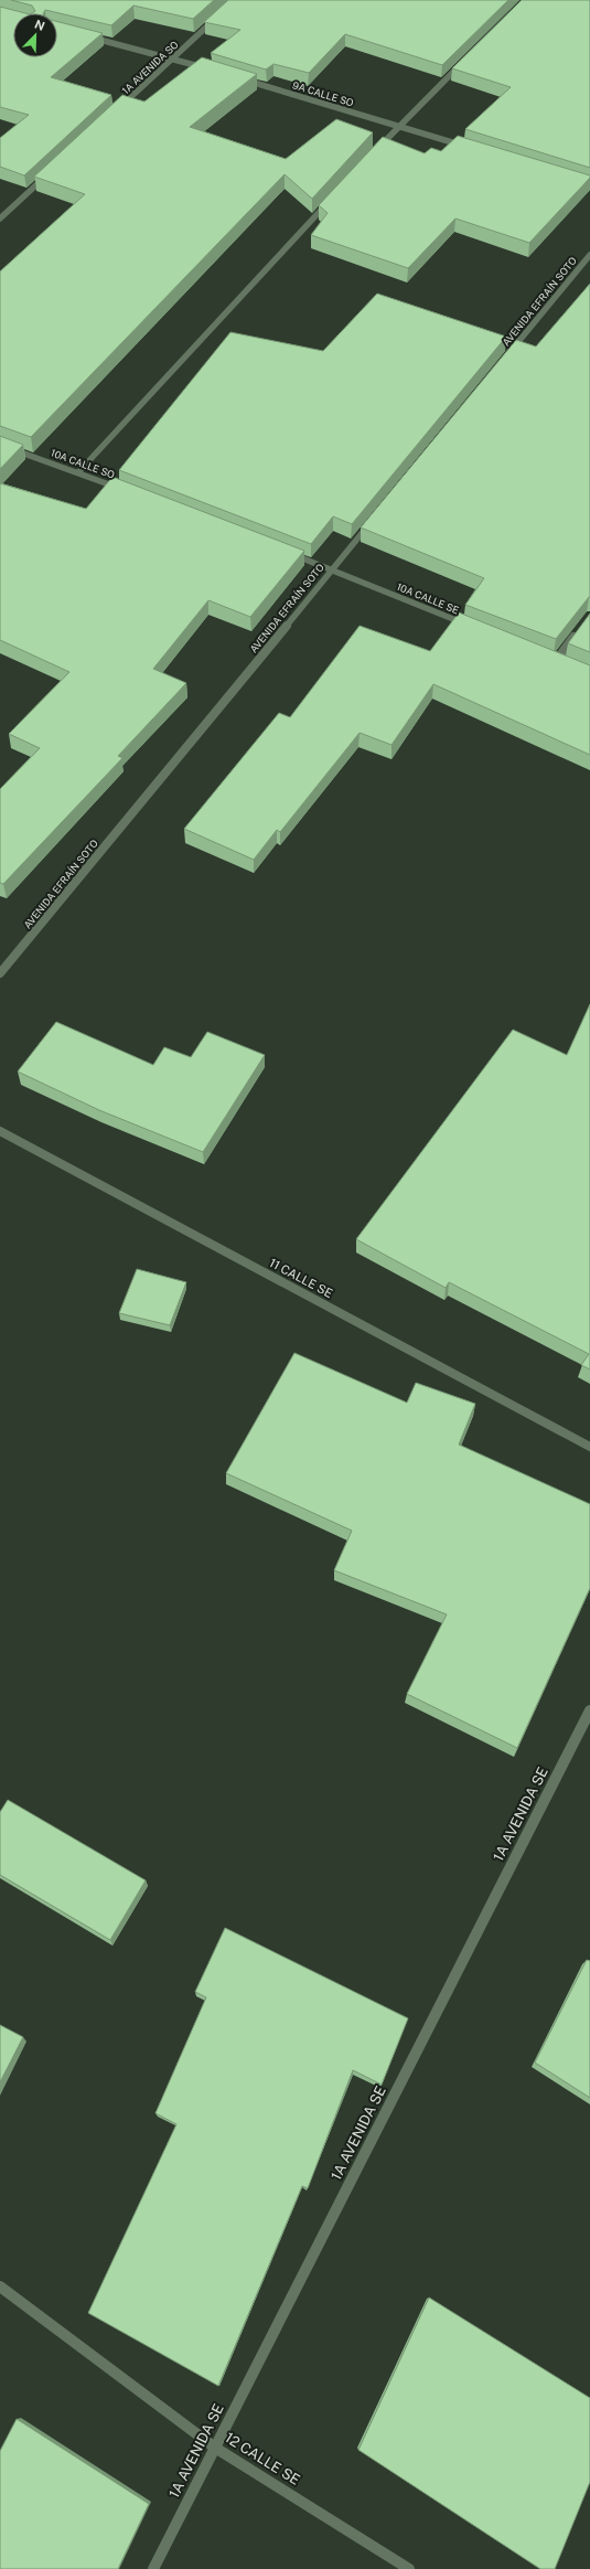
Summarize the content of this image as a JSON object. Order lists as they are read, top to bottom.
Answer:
{
  "streets": {
    "street": [
      "1A AVENIDA SO",
      "9A CALLE SO",
      "AVENIDA EFRAÍN SOTO",
      "10A CALLE SO",
      "10A CALLE SE",
      "11 CALLE SE",
      "1A AVENIDA SE",
      "12 CALLE SE"
    ]
  },
  "crossings": [
    ["AVENIDA EFRAÍN SOTO", "10A CALLE SE"],
    ["1A AVENIDA SE", "12 CALLE SE"]
  ],
  "north": "top right"
}
